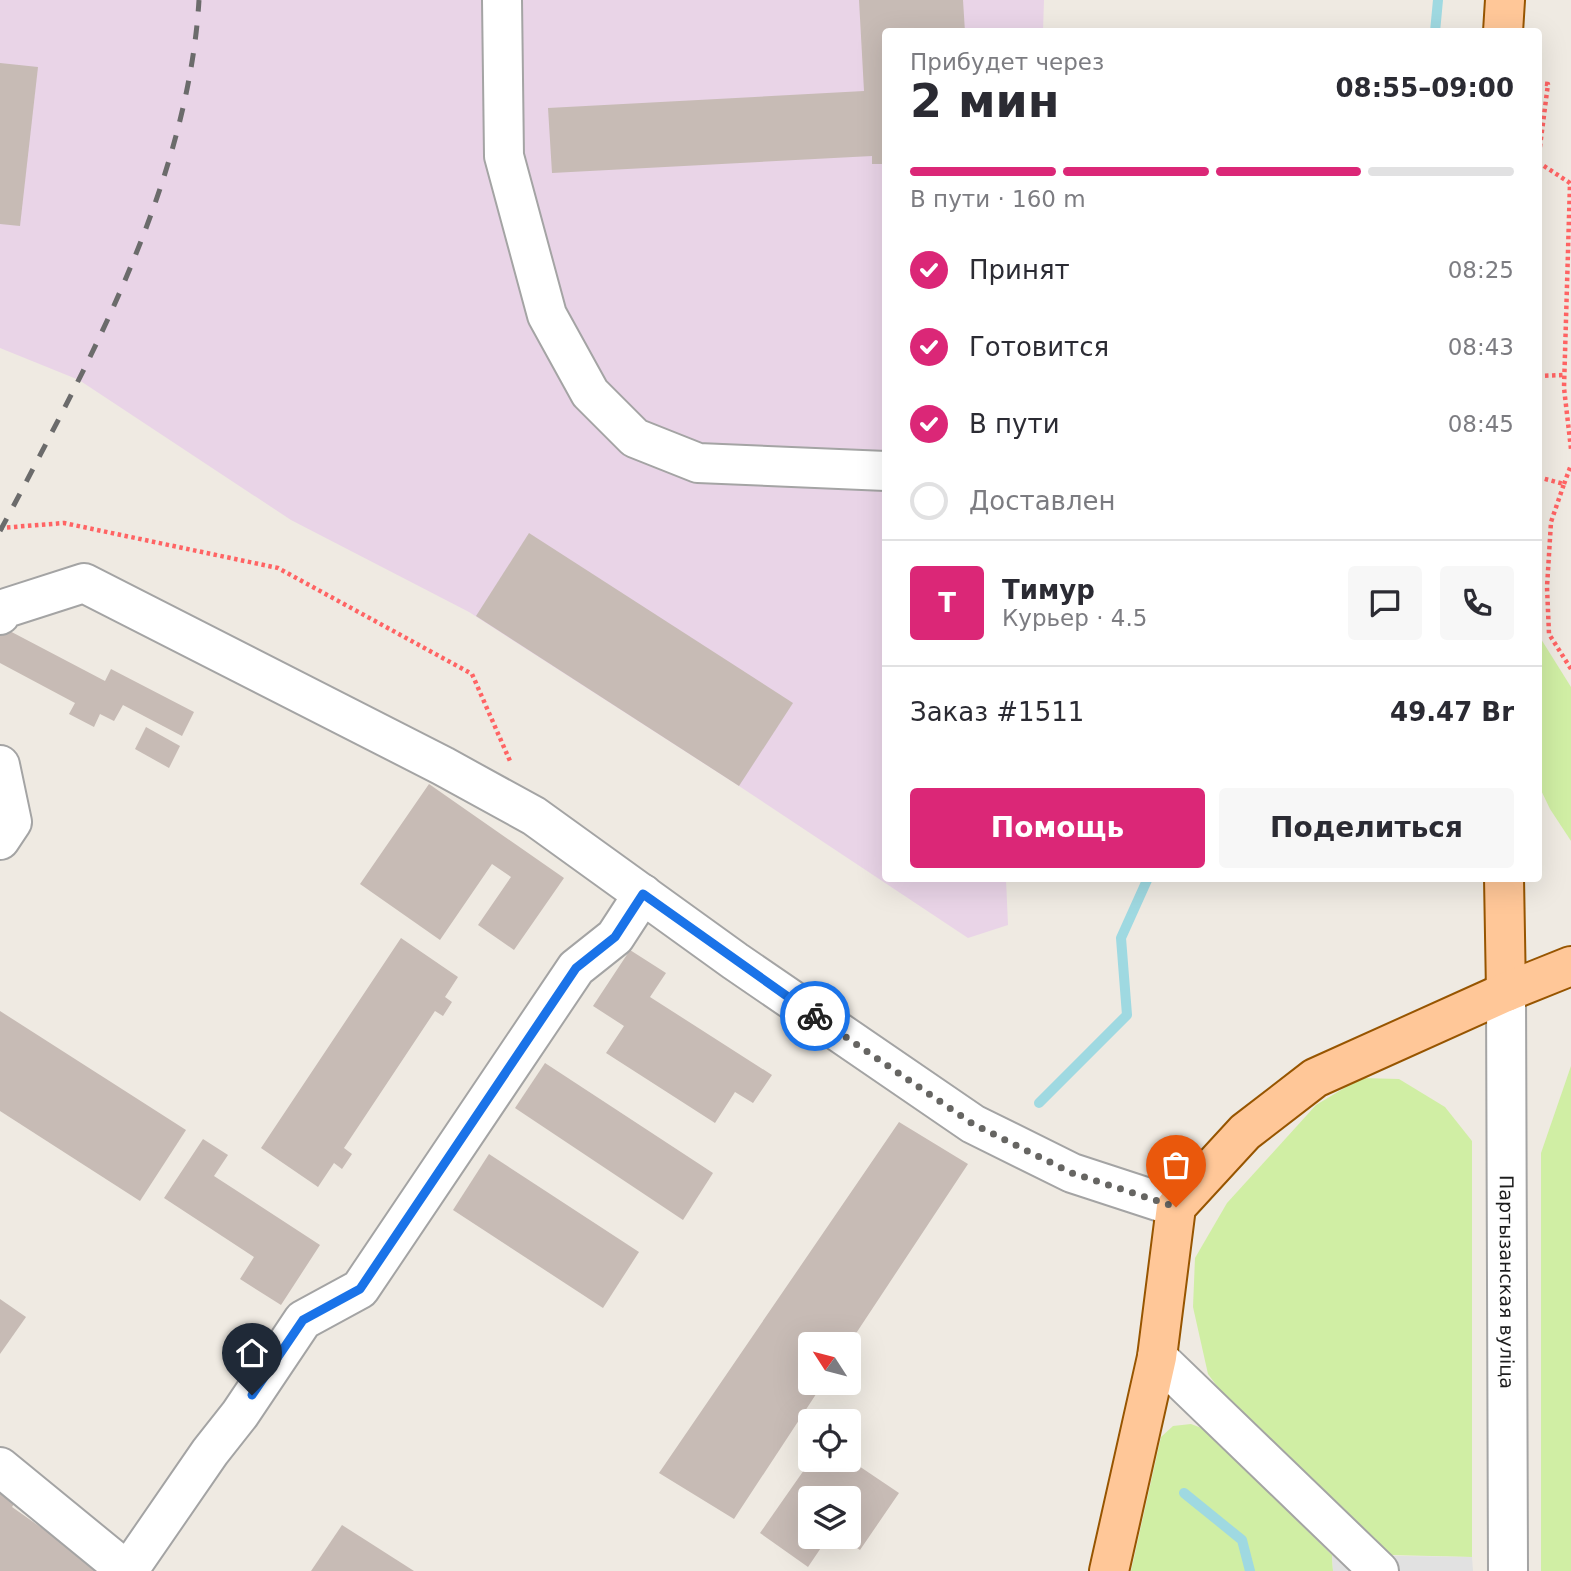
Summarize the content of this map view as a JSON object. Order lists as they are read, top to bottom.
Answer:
{
  "streets": {
    "street": ["Партызанская вуліца"]
  },
  "north": "top left",
  "page": {
    "heading": ["2 мин", "Прибудет через", "08:55–09:00"],
    "panel": [
      "Тимур",
      "Курьер · 4.5",
      "Заказ #1511",
      "49.47 Br"
    ],
    "bar": "В пути · 160 m",
    "list": [
      ["Принят", "08:25"],
      ["Готовится", "08:43"],
      ["В пути", "08:45"],
      "Доставлен"
    ],
    "round": "Т",
    "buttons": ["Помощь", "Поделиться"]
  }
}
